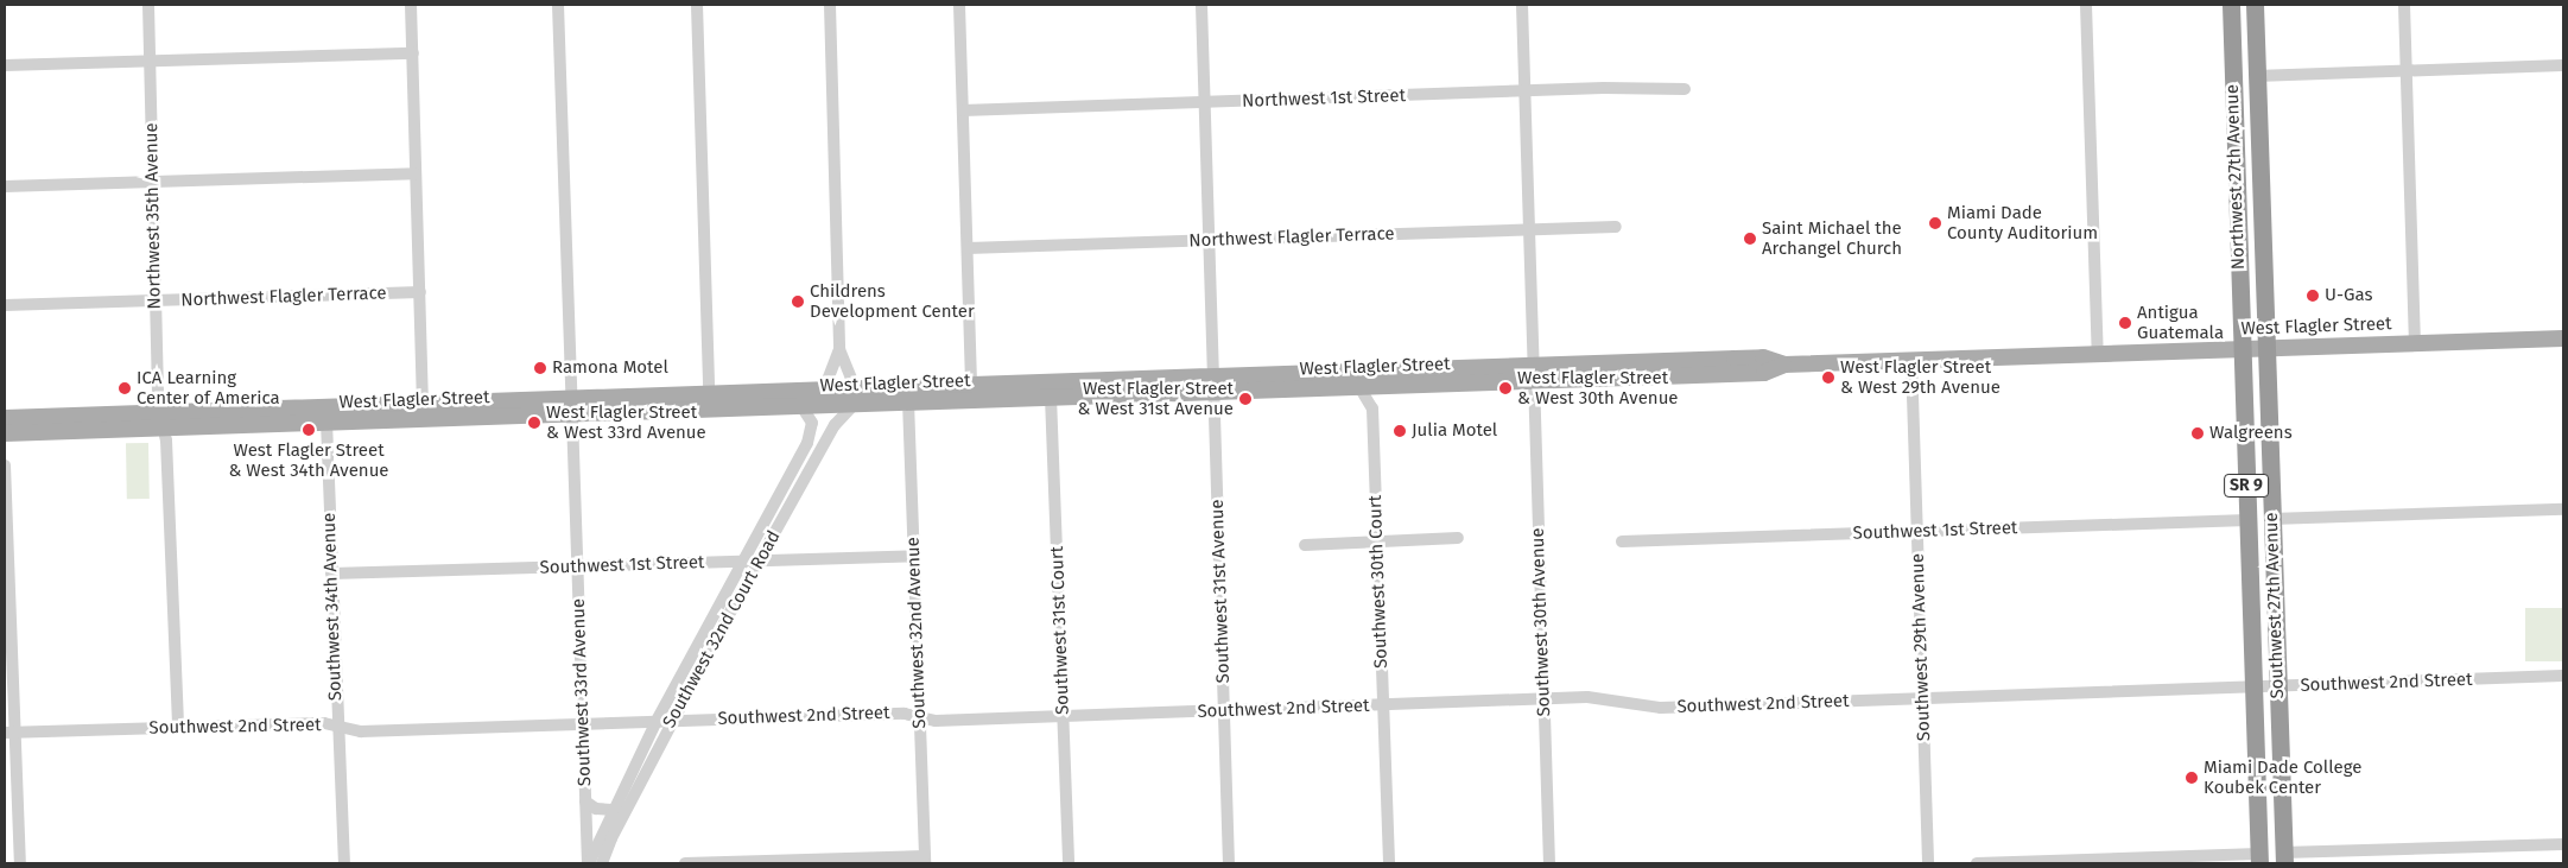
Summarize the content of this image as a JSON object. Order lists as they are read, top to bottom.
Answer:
{
  "streets": {
    "highway": ["Northwest 27th Avenue", "SR 9", "Southwest 27th Avenue"],
    "main road": ["West Flagler Street"],
    "street": [
      "Northwest 1st Street",
      "Northwest 35th Avenue",
      "Northwest Flagler Terrace",
      "Southwest 1st Street",
      "Southwest 30th Court",
      "Southwest 31st Avenue",
      "Southwest 34th Avenue",
      "Southwest 30th Avenue",
      "Southwest 32nd Court Road",
      "Southwest 31st Court",
      "Southwest 32nd Avenue",
      "Southwest 29th Avenue",
      "Southwest 2nd Street",
      "Southwest 33rd Avenue"
    ]
  },
  "crossings": [
    ["Northwest 1st Street", "Southwest 31st Avenue"],
    ["Northwest 1st Street", "Southwest 30th Avenue"],
    ["Northwest 27th Avenue", "West Flagler Street"],
    ["Northwest 27th Avenue", "Southwest 27th Avenue"],
    ["Northwest 35th Avenue", "Northwest Flagler Terrace"],
    ["Northwest 35th Avenue", "West Flagler Street"],
    ["Northwest 35th Avenue", "Southwest 2nd Street"],
    ["Northwest Flagler Terrace", "Southwest 31st Avenue"],
    ["Northwest Flagler Terrace", "Southwest 30th Avenue"],
    ["West Flagler Street", "Southwest 30th Court"],
    ["West Flagler Street", "Southwest 31st Avenue"],
    ["West Flagler Street", "Southwest 27th Avenue"],
    ["West Flagler Street", "Southwest 34th Avenue"],
    ["West Flagler Street", "Southwest 30th Avenue"],
    ["West Flagler Street", "Southwest 32nd Court Road"],
    ["West Flagler Street", "Southwest 31st Court"],
    ["West Flagler Street", "Southwest 32nd Avenue"],
    ["West Flagler Street", "Southwest 29th Avenue"],
    ["West Flagler Street", "Southwest 33rd Avenue"],
    ["Southwest 1st Street", "Southwest 27th Avenue"],
    ["Southwest 1st Street", "Southwest 34th Avenue"],
    ["Southwest 1st Street", "Southwest 32nd Court Road"],
    ["Southwest 1st Street", "Southwest 32nd Avenue"],
    ["Southwest 1st Street", "Southwest 29th Avenue"],
    ["Southwest 1st Street", "Southwest 33rd Avenue"],
    ["Southwest 30th Court", "Southwest 2nd Street"],
    ["Southwest 31st Avenue", "Southwest 2nd Street"],
    ["Southwest 27th Avenue", "Southwest 2nd Street"],
    ["Southwest 34th Avenue", "Southwest 2nd Street"],
    ["Southwest 30th Avenue", "Southwest 2nd Street"],
    ["Southwest 32nd Court Road", "Southwest 2nd Street"],
    ["Southwest 32nd Court Road", "Southwest 33rd Avenue"],
    ["Southwest 31st Court", "Southwest 2nd Street"],
    ["Southwest 32nd Avenue", "Southwest 2nd Street"],
    ["Southwest 29th Avenue", "Southwest 2nd Street"],
    ["Southwest 2nd Street", "Southwest 33rd Avenue"]
  ],
  "places": [
    "Miami Dade County Auditorium",
    "Saint Michael the Archangel Church",
    "U-Gas",
    "Childrens Development Center",
    "Antigua Guatemala",
    "Ramona Motel",
    "West Flagler Street & West 29th Avenue",
    "ICA Learning Center of America",
    "West Flagler Street & West 30th Avenue",
    "West Flagler Street & West 31st Avenue",
    "West Flagler Street & West 33rd Avenue",
    "West Flagler Street & West 34th Avenue",
    "Julia Motel",
    "Walgreens",
    "Miami Dade College Koubek Center"
  ]
}
